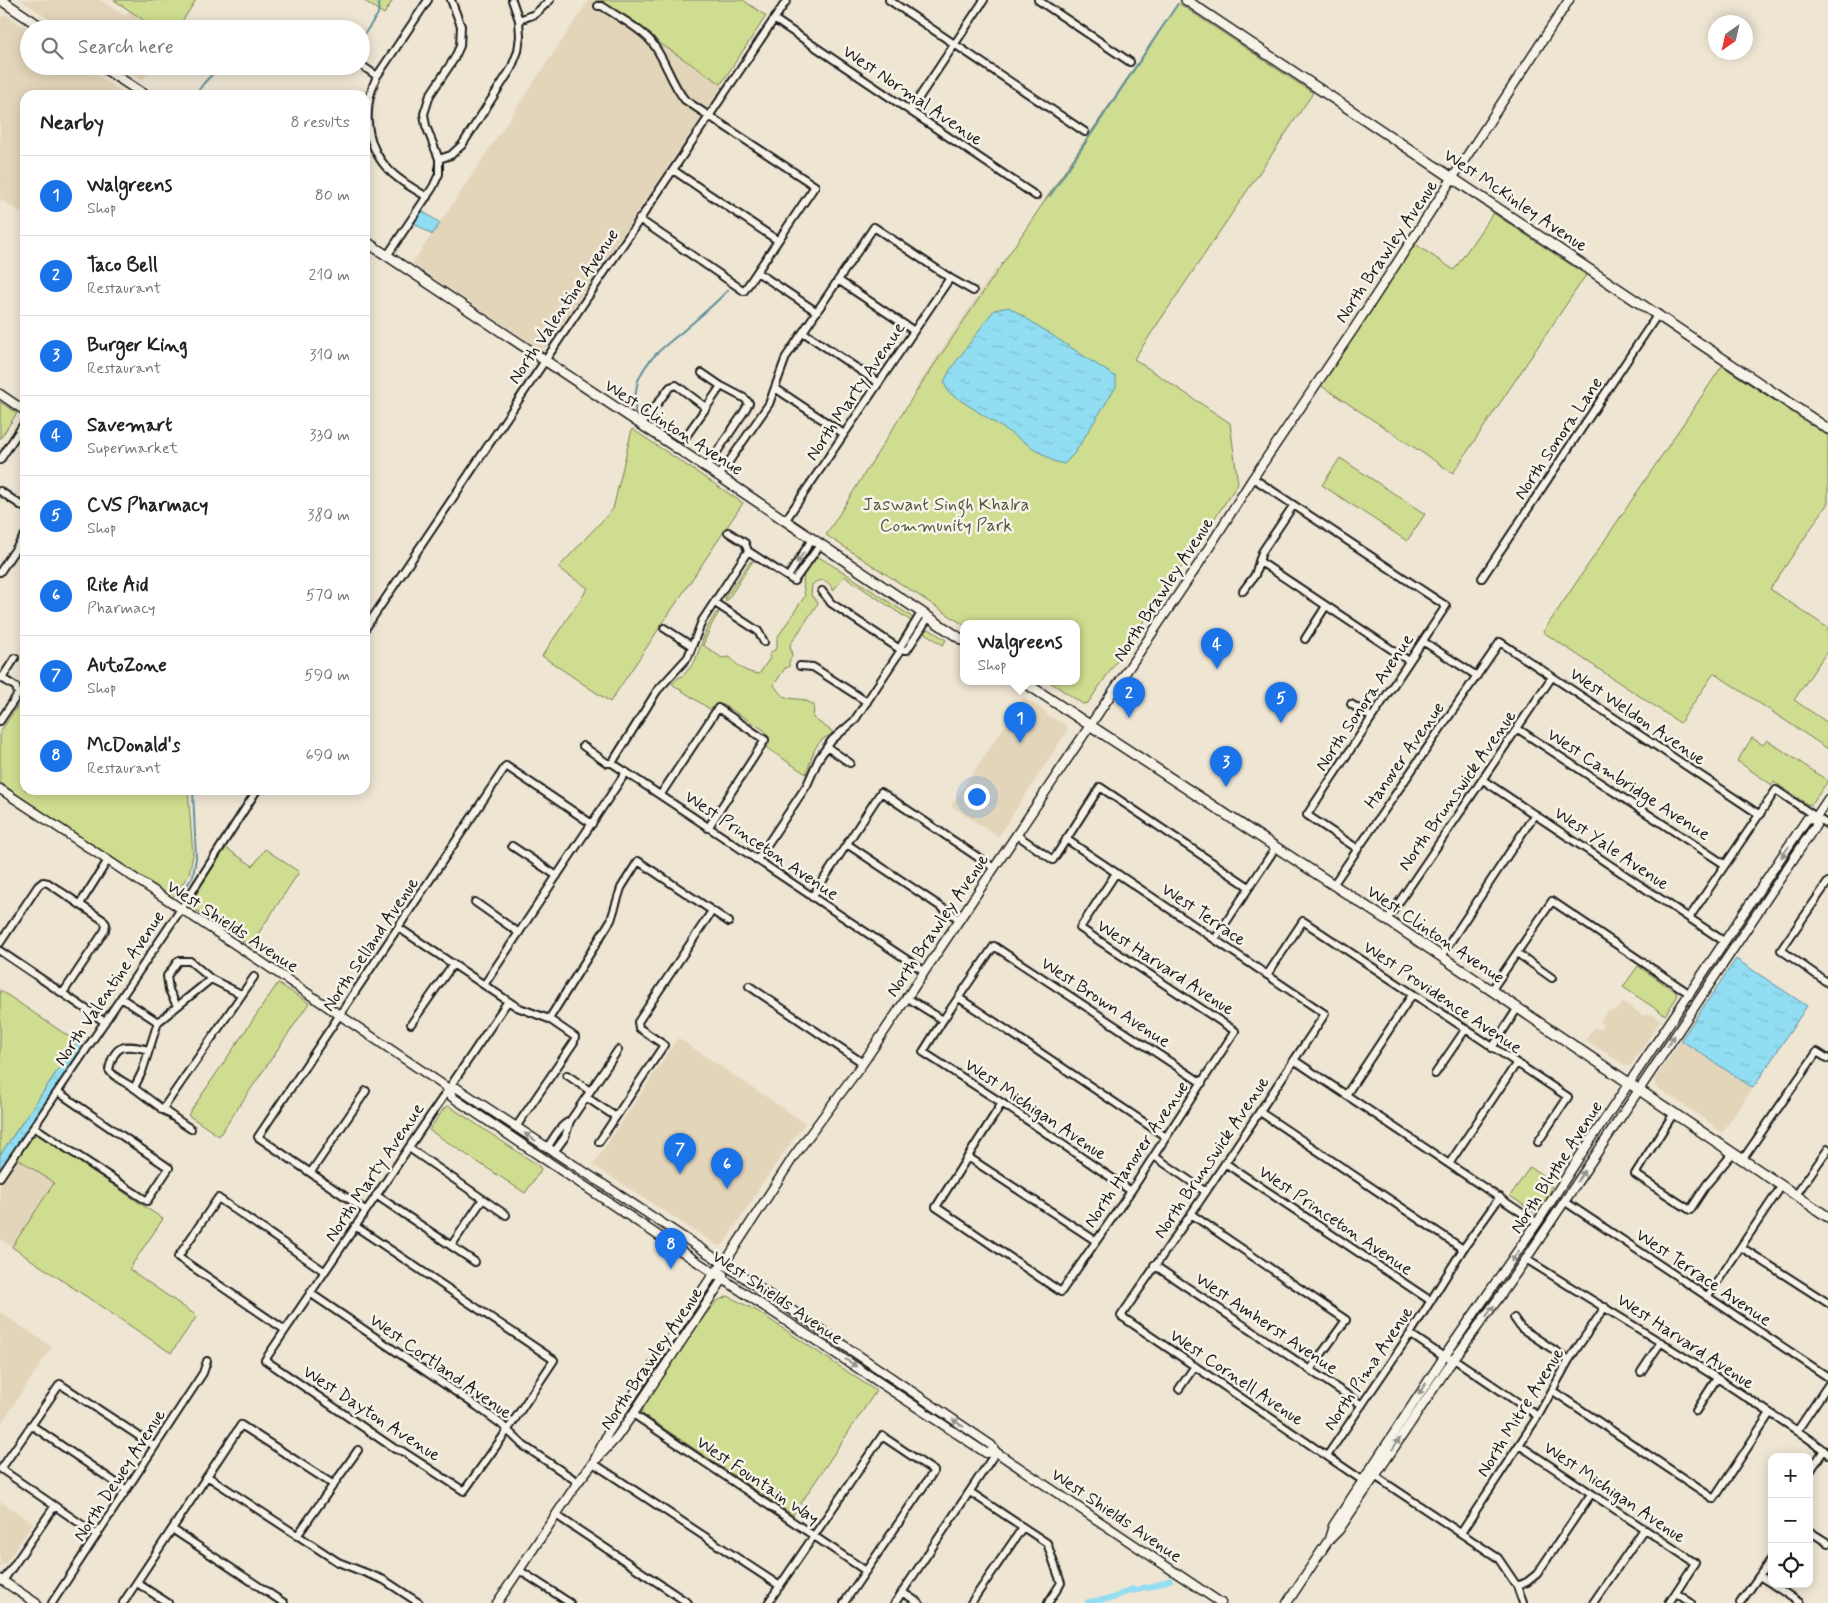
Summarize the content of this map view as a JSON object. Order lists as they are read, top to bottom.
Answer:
{
  "streets": {
    "main road": ["West McKinley Avenue", "West Clinton Avenue"],
    "street": [
      "West Normal Avenue",
      "North Brawley Avenue",
      "North Valentine Avenue",
      "North Marty Avenue",
      "North Sonora Lane",
      "North Sonora Avenue",
      "West Weldon Avenue",
      "Hanover Avenue",
      "West Cambridge Avenue",
      "North Brunswick Avenue",
      "West Princeton Avenue",
      "West Yale Avenue",
      "West Terrace",
      "West Shields Avenue",
      "North Selland Avenue",
      "West Harvard Avenue",
      "West Providence Avenue",
      "West Brown Avenue",
      "West Michigan Avenue",
      "North Hanover Avenue",
      "North Blythe Avenue",
      "West Terrace Avenue",
      "West Amherst Avenue",
      "West Cortland Avenue",
      "North Pima Avenue",
      "West Cornell Avenue",
      "North Mitre Avenue",
      "West Dayton Avenue",
      "North Dewey Avenue",
      "West Fountain Way"
    ]
  },
  "crossings": [
    ["West Normal Avenue", "North Valentine Avenue"],
    ["West McKinley Avenue", "North Brawley Avenue"],
    ["West McKinley Avenue", "North Sonora Lane"],
    ["North Brawley Avenue", "West Clinton Avenue"],
    ["North Brawley Avenue", "West Princeton Avenue"],
    ["North Brawley Avenue", "West Shields Avenue"],
    ["North Brawley Avenue", "West Cortland Avenue"],
    ["North Brawley Avenue", "West Fountain Way"],
    ["North Valentine Avenue", "West Clinton Avenue"],
    ["North Valentine Avenue", "West Shields Avenue"],
    ["North Marty Avenue", "West Clinton Avenue"],
    ["North Marty Avenue", "West Shields Avenue"],
    ["North Marty Avenue", "West Cortland Avenue"],
    ["North Marty Avenue", "West Dayton Avenue"],
    ["West Clinton Avenue", "Hanover Avenue"],
    ["West Clinton Avenue", "North Brunswick Avenue"],
    ["West Clinton Avenue", "North Blythe Avenue"],
    ["North Sonora Avenue", "Hanover Avenue"],
    ["West Weldon Avenue", "Hanover Avenue"],
    ["West Weldon Avenue", "North Brunswick Avenue"],
    ["West Cambridge Avenue", "North Brunswick Avenue"],
    ["North Brunswick Avenue", "West Princeton Avenue"],
    ["North Brunswick Avenue", "West Yale Avenue"],
    ["North Brunswick Avenue", "West Terrace"],
    ["North Brunswick Avenue", "West Amherst Avenue"],
    ["North Brunswick Avenue", "West Cornell Avenue"],
    ["West Princeton Avenue", "North Pima Avenue"],
    ["West Yale Avenue", "North Blythe Avenue"],
    ["West Terrace", "West Harvard Avenue"],
    ["West Terrace", "West Providence Avenue"],
    ["West Shields Avenue", "North Selland Avenue"],
    ["West Harvard Avenue", "North Hanover Avenue"],
    ["West Harvard Avenue", "North Blythe Avenue"],
    ["West Harvard Avenue", "North Mitre Avenue"],
    ["West Brown Avenue", "North Hanover Avenue"],
    ["West Michigan Avenue", "North Hanover Avenue"],
    ["West Michigan Avenue", "North Mitre Avenue"],
    ["North Blythe Avenue", "West Terrace Avenue"],
    ["North Blythe Avenue", "West Cornell Avenue"],
    ["West Amherst Avenue", "North Pima Avenue"],
    ["West Cortland Avenue", "West Dayton Avenue"],
    ["North Pima Avenue", "West Cornell Avenue"]
  ],
  "parks": ["Jaswant Singh Khalra Community Park"],
  "north": "bottom left",
  "page": {
    "search": "Search here",
    "heading": ["Nearby", "8 results"],
    "list": [
      {
        "mark": "1",
        "name": "Walgreens",
        "note": "Shop",
        "value": "80 m"
      },
      {
        "mark": "2",
        "name": "Taco Bell",
        "note": "Restaurant",
        "value": "210 m"
      },
      {
        "mark": "3",
        "name": "Burger King",
        "note": "Restaurant",
        "value": "310 m"
      },
      {
        "mark": "4",
        "name": "Savemart",
        "note": "Supermarket",
        "value": "330 m"
      },
      {
        "mark": "5",
        "name": "CVS Pharmacy",
        "note": "Shop",
        "value": "380 m"
      },
      {
        "mark": "6",
        "name": "Rite Aid",
        "note": "Pharmacy",
        "value": "570 m"
      },
      {
        "mark": "7",
        "name": "AutoZone",
        "note": "Shop",
        "value": "590 m"
      },
      {
        "mark": "8",
        "name": "McDonald's",
        "note": "Restaurant",
        "value": "690 m"
      }
    ],
    "popup": ["Walgreens", "Shop"],
    "pins": [
      "4",
      "2",
      "5",
      "1",
      "3",
      "7",
      "6",
      "8"
    ],
    "map_buttons": ["+", "−"]
  }
}
